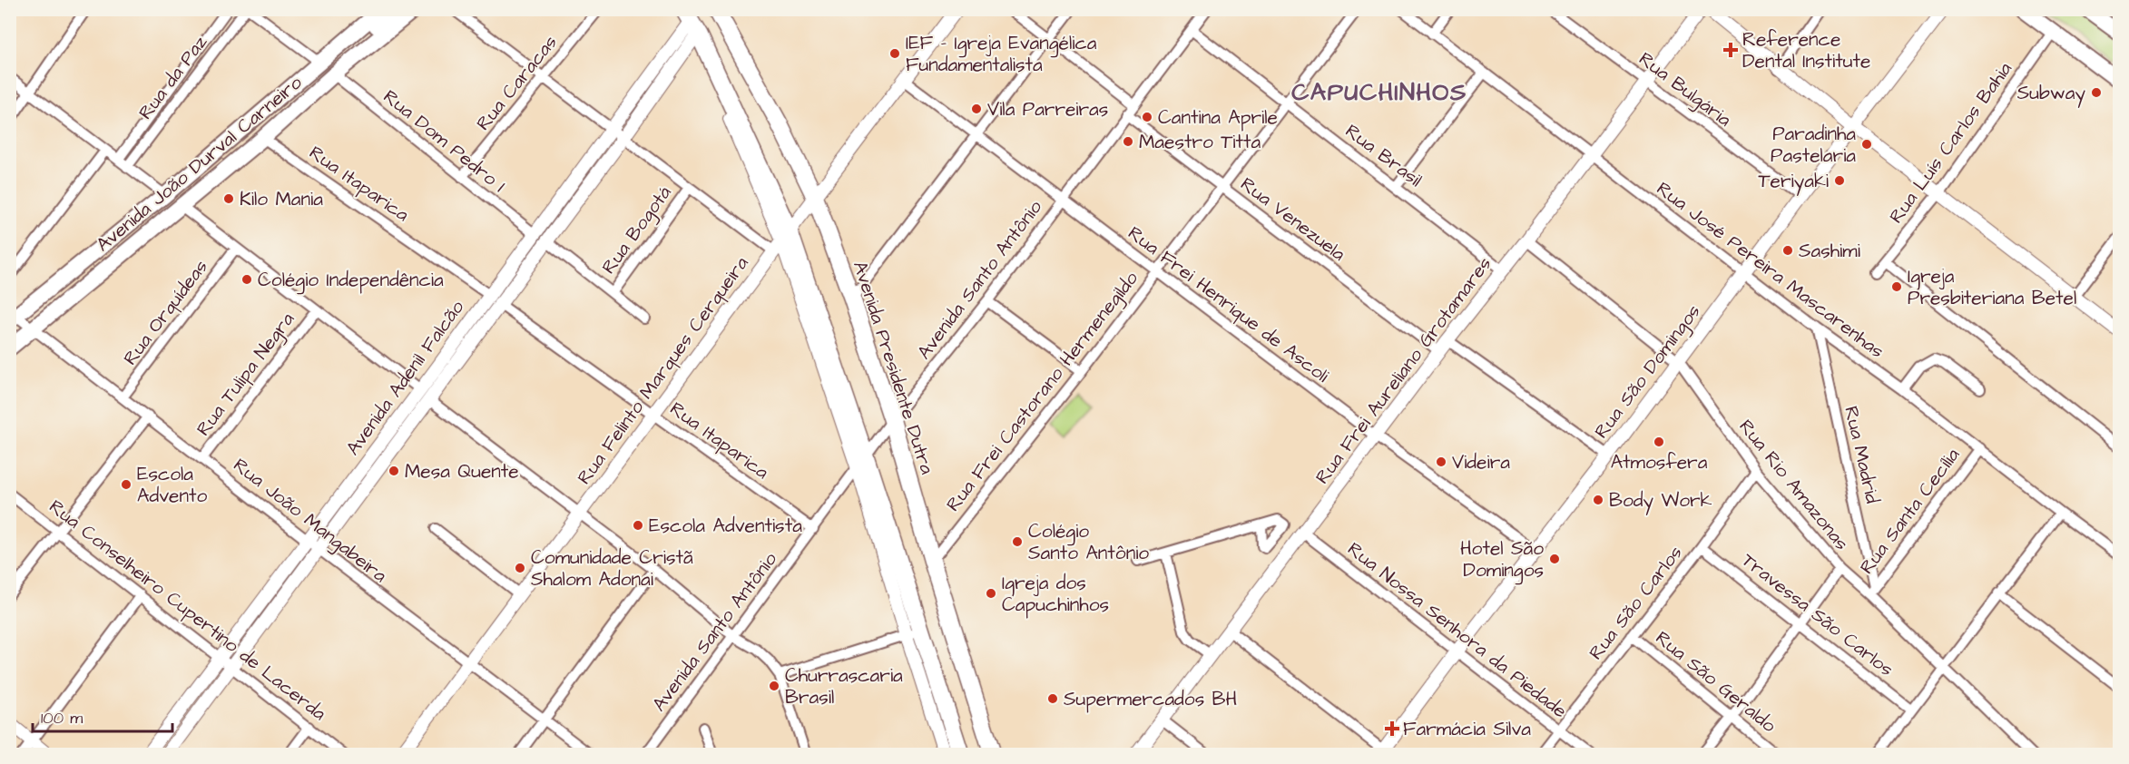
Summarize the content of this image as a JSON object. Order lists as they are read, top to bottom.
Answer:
{
  "streets": {
    "highway": ["Avenida Presidente Dutra"],
    "main road": ["Avenida João Durval Carneiro"],
    "street": [
      "Rua da Paz",
      "Rua Caracas",
      "Rua Bulgária",
      "Rua Dom Pedro I",
      "Rua Luís Carlos Bahia",
      "Rua Brasil",
      "Rua Itaparica",
      "Rua Venezuela",
      "Rua Bogotá",
      "Rua José Pereira Mascarenhas",
      "Avenida Santo Antônio",
      "Rua Frei Henrique de Ascoli",
      "Rua Orquídeas",
      "Rua Felinto Marques Cerqueira",
      "Rua Frei Aureliano Grotamares",
      "Rua São Domingos",
      "Rua Tulipa Negra",
      "Avenida Adenil Falcão",
      "Rua Frei Castorano Hermenegildo",
      "Rua Madrid",
      "Rua Rio Amazonas",
      "Rua Santa Cecília",
      "Rua João Mangabeira",
      "Rua São Carlos",
      "Rua Conselheiro Cupertino de Lacerda",
      "Travessa São Carlos",
      "Rua Nossa Senhora da Piedade",
      "Rua São Geraldo"
    ]
  },
  "crossings": [
    ["Rua Caracas", "Rua Dom Pedro I"],
    ["Rua Bulgária", "Rua Frei Aureliano Grotamares"],
    ["Rua Bulgária", "Rua São Domingos"],
    ["Rua Dom Pedro I", "Avenida João Durval Carneiro"],
    ["Rua Dom Pedro I", "Rua Bogotá"],
    ["Rua Dom Pedro I", "Avenida Adenil Falcão"],
    ["Rua Brasil", "Avenida Santo Antônio"],
    ["Rua Brasil", "Rua Frei Aureliano Grotamares"],
    ["Rua Brasil", "Rua Frei Castorano Hermenegildo"],
    ["Avenida João Durval Carneiro", "Rua Itaparica"],
    ["Avenida João Durval Carneiro", "Rua João Mangabeira"],
    ["Rua Itaparica", "Avenida Santo Antônio"],
    ["Rua Itaparica", "Rua Felinto Marques Cerqueira"],
    ["Rua Itaparica", "Avenida Adenil Falcão"],
    ["Rua Venezuela", "Avenida Santo Antônio"],
    ["Rua Venezuela", "Rua Frei Aureliano Grotamares"],
    ["Rua Venezuela", "Rua Frei Castorano Hermenegildo"],
    ["Rua José Pereira Mascarenhas", "Rua Frei Aureliano Grotamares"],
    ["Rua José Pereira Mascarenhas", "Rua São Domingos"],
    ["Rua José Pereira Mascarenhas", "Rua Madrid"],
    ["Rua José Pereira Mascarenhas", "Rua Santa Cecília"],
    ["Avenida Santo Antônio", "Rua Frei Henrique de Ascoli"],
    ["Avenida Santo Antônio", "Avenida Presidente Dutra"],
    ["Rua Frei Henrique de Ascoli", "Rua Felinto Marques Cerqueira"],
    ["Rua Frei Henrique de Ascoli", "Rua Frei Aureliano Grotamares"],
    ["Rua Frei Henrique de Ascoli", "Rua São Domingos"],
    ["Rua Frei Henrique de Ascoli", "Rua Frei Castorano Hermenegildo"],
    ["Rua Orquídeas", "Rua João Mangabeira"],
    ["Avenida Presidente Dutra", "Rua Felinto Marques Cerqueira"],
    ["Avenida Presidente Dutra", "Rua Frei Castorano Hermenegildo"],
    ["Rua Felinto Marques Cerqueira", "Rua João Mangabeira"],
    ["Rua Frei Aureliano Grotamares", "Rua Rio Amazonas"],
    ["Rua Frei Aureliano Grotamares", "Rua Nossa Senhora da Piedade"],
    ["Rua São Domingos", "Rua Rio Amazonas"],
    ["Rua São Domingos", "Rua Nossa Senhora da Piedade"],
    ["Rua Tulipa Negra", "Rua João Mangabeira"],
    ["Avenida Adenil Falcão", "Rua João Mangabeira"],
    ["Avenida Adenil Falcão", "Rua Conselheiro Cupertino de Lacerda"],
    ["Rua Madrid", "Rua Rio Amazonas"],
    ["Rua Madrid", "Rua Santa Cecília"],
    ["Rua Rio Amazonas", "Rua Santa Cecília"],
    ["Rua Rio Amazonas", "Rua São Carlos"],
    ["Rua São Carlos", "Travessa São Carlos"],
    ["Rua São Carlos", "Rua Nossa Senhora da Piedade"],
    ["Rua São Carlos", "Rua São Geraldo"]
  ],
  "districts": ["CAPUCHINHOS"],
  "places": {
    "health": ["Reference Dental Institute", "Farmácia Silva"],
    "other": [
      "IEF - Igreja Evangélica Fundamentalista",
      "Subway",
      "Vila Parreiras",
      "Cantina Aprile",
      "Maestro Titta",
      "Paradinha Pastelaria",
      "Teriyaki",
      "Kilo Mania",
      "Sashimi",
      "Colégio Independência",
      "Igreja Presbiteriana Betel",
      "Atmosfera",
      "Videira",
      "Mesa Quente",
      "Escola Advento",
      "Body Work",
      "Escola Adventista",
      "Colégio Santo Antônio",
      "Hotel São Domingos",
      "Comunidade Cristã Shalom Adonai",
      "Igreja dos Capuchinhos",
      "Churrascaria Brasil",
      "Supermercados BH"
    ]
  },
  "scale_bar": "100 m"
}
